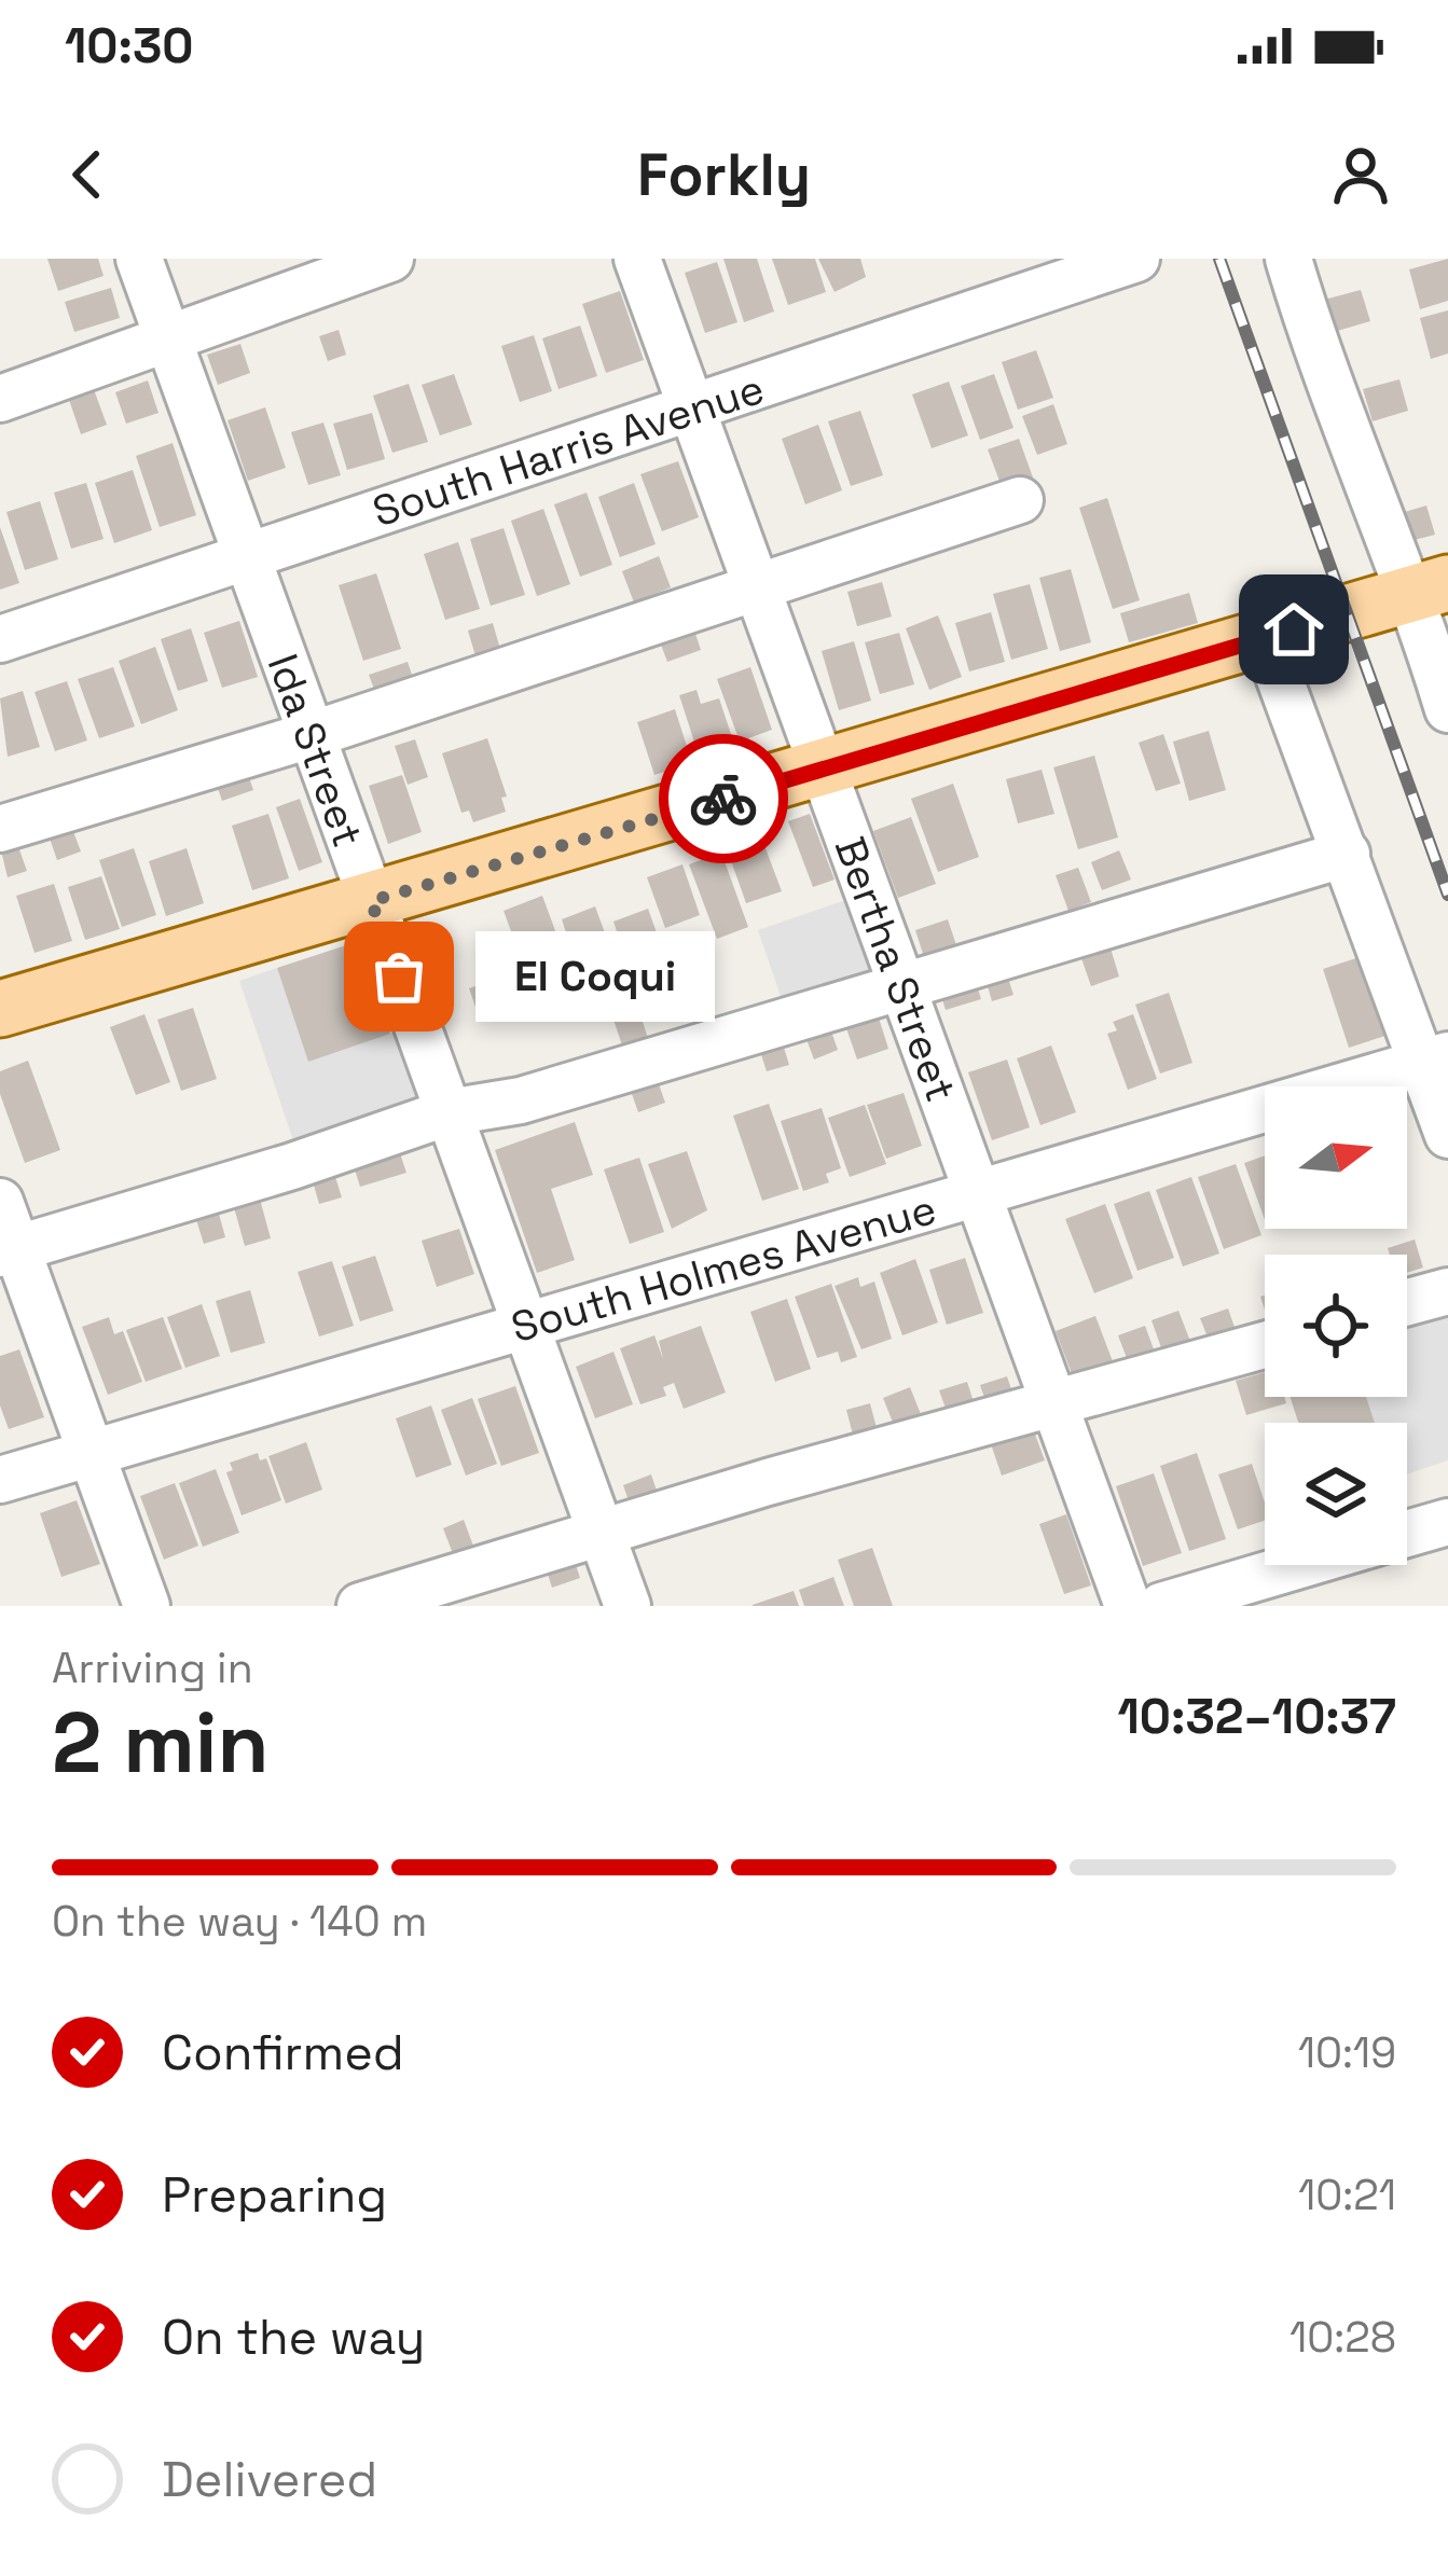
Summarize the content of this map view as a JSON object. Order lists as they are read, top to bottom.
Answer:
{
  "streets": {
    "street": [
      "South Harris Avenue",
      "Ida Street",
      "Bertha Street",
      "South Holmes Avenue"
    ]
  },
  "crossings": [
    ["South Harris Avenue", "Ida Street"],
    ["South Harris Avenue", "Bertha Street"],
    ["Ida Street", "South Holmes Avenue"],
    ["Bertha Street", "South Holmes Avenue"]
  ],
  "places": ["El Coqui"],
  "north": "right",
  "page": {
    "status": "10:30",
    "header": "Forkly",
    "bubble": "El Coqui",
    "heading": ["2 min", "Arriving in", "10:32–10:37"],
    "bar": "On the way · 140 m",
    "list": [
      ["Confirmed", "10:19"],
      ["Preparing", "10:21"],
      ["On the way", "10:28"],
      "Delivered"
    ]
  }
}
